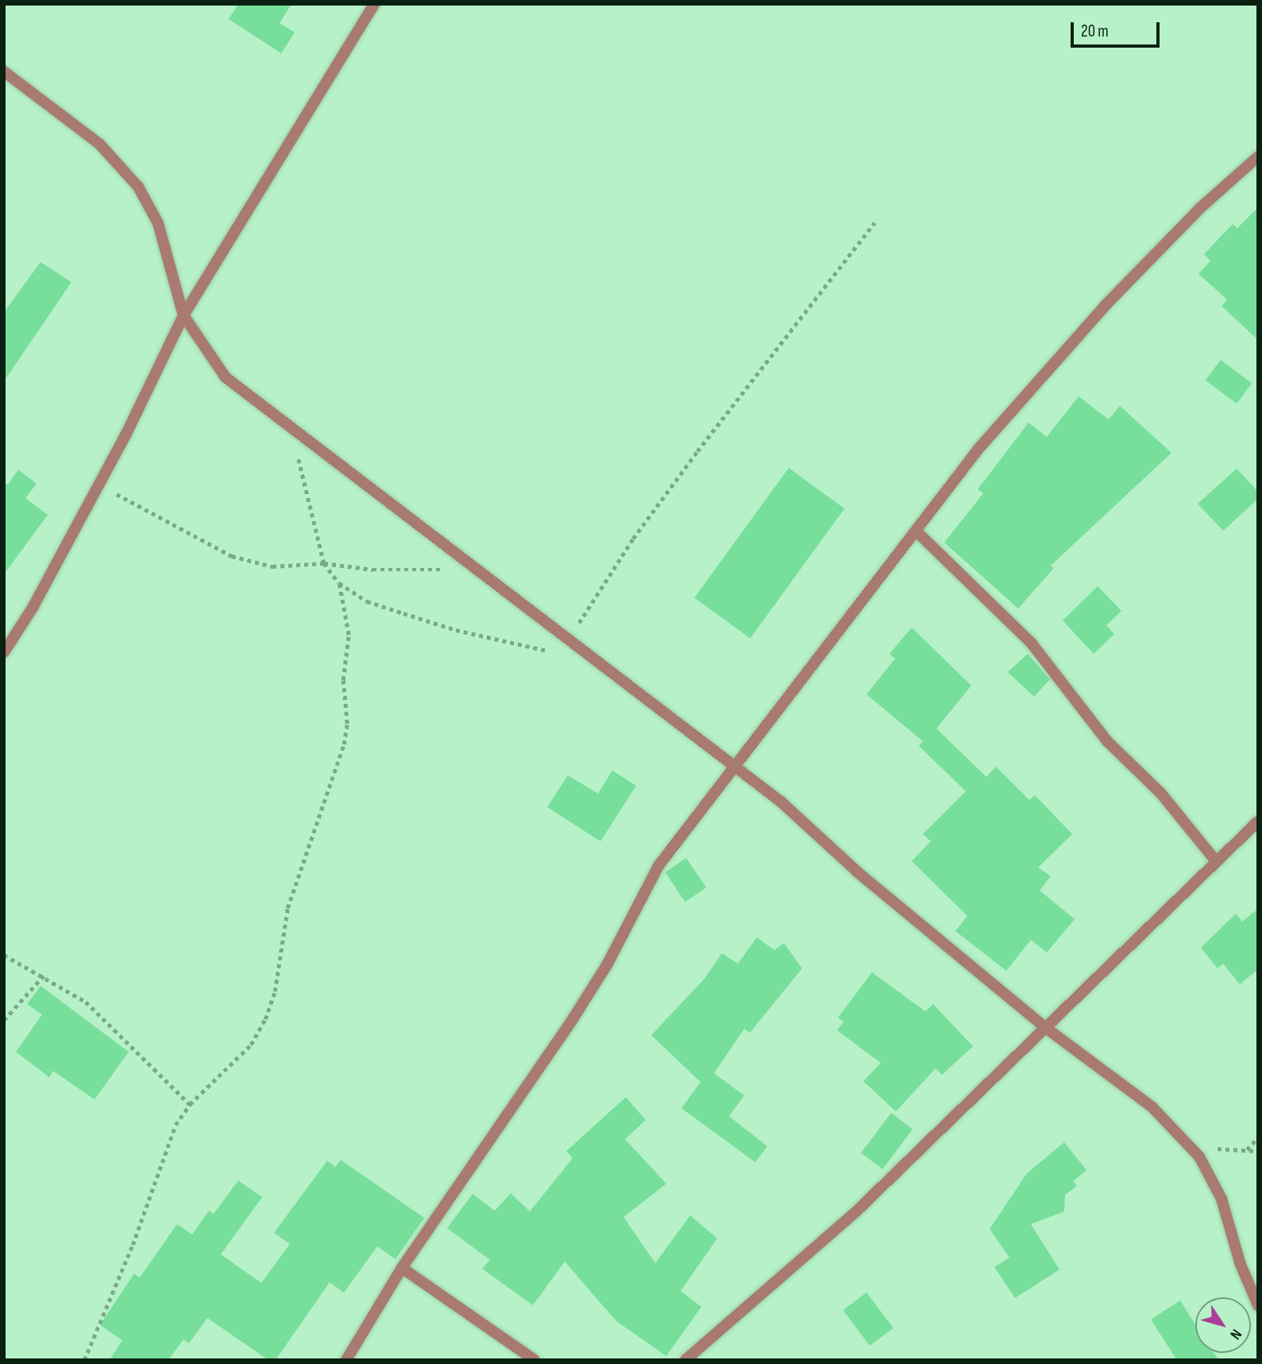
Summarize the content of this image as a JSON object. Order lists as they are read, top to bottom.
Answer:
{
  "scale_bar": "20 m",
  "north": "bottom right"
}
